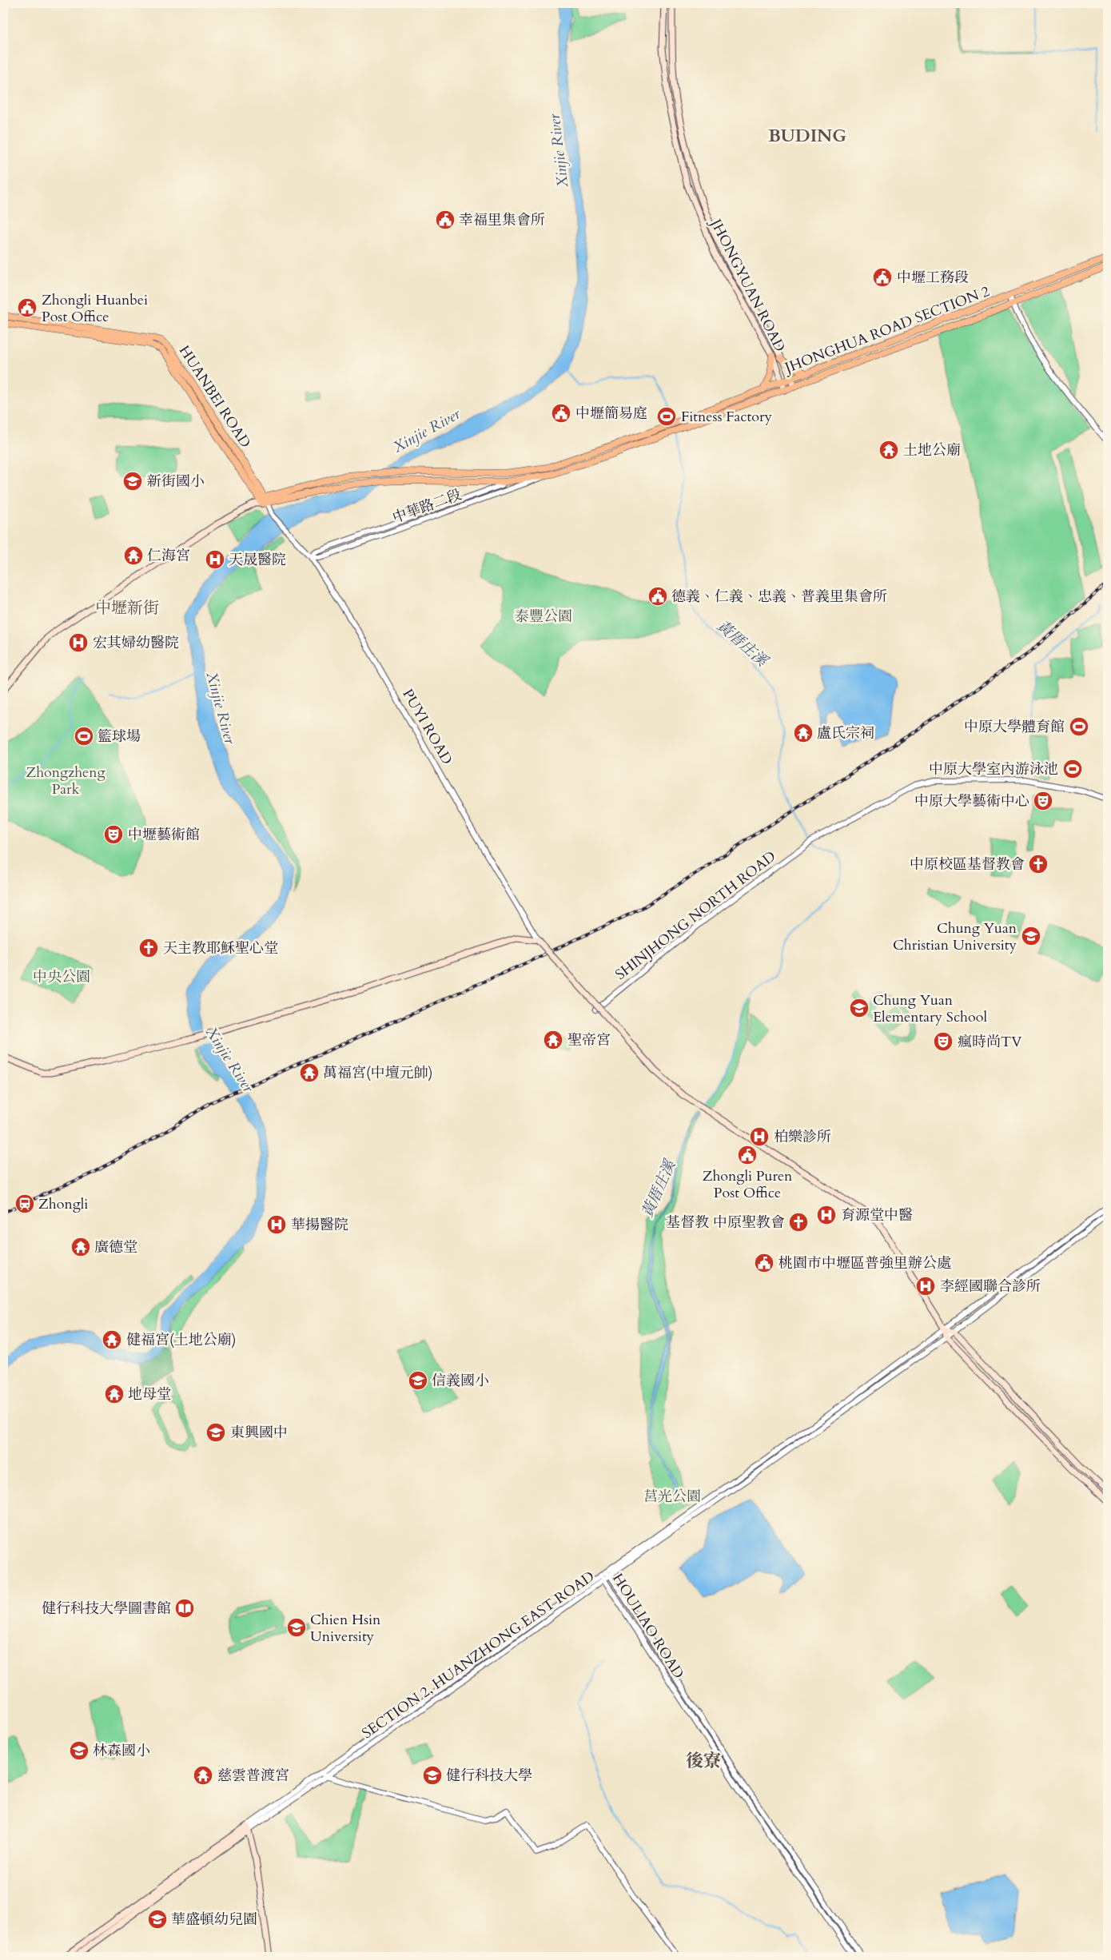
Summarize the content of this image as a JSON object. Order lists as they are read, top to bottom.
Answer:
{
  "streets": {
    "main road": ["JHONGYUAN ROAD", "JHONGHUA ROAD SECTION 2", "HUANBEI ROAD"],
    "street": [
      "中華路二段",
      "PUYI ROAD",
      "SHINJHONG NORTH ROAD",
      "HOULIAO ROAD",
      "SECTION 2, HUANZHONG EAST ROAD"
    ]
  },
  "crossings": [
    ["JHONGYUAN ROAD", "JHONGHUA ROAD SECTION 2"],
    ["JHONGHUA ROAD SECTION 2", "HUANBEI ROAD"],
    ["JHONGHUA ROAD SECTION 2", "中華路二段"],
    ["JHONGHUA ROAD SECTION 2", "PUYI ROAD"],
    ["HUANBEI ROAD", "PUYI ROAD"],
    ["中華路二段", "PUYI ROAD"],
    ["HOULIAO ROAD", "SECTION 2, HUANZHONG EAST ROAD"]
  ],
  "districts": ["BUDING", "中壢新街", "後寮"],
  "water": ["Xinjie River", "黃厝庄溪"],
  "parks": [
    "泰豐公園",
    "Zhongzheng Park",
    "中央公園",
    "莒光公園"
  ],
  "places": {
    "public building": [
      "幸福里集會所",
      "中壢工務段",
      "Zhongli Huanbei Post Office",
      "中壢簡易庭",
      "德義、仁義、忠義、普義里集會所",
      "Zhongli Puren Post Office",
      "桃園市中壢區普強里辦公處"
    ],
    "sports": [
      "Fitness Factory",
      "中原大學體育館",
      "籃球場",
      "中原大學室內游泳池"
    ],
    "temple": [
      "土地公廟",
      "仁海宮",
      "盧氏宗祠",
      "聖帝宮",
      "萬福宮(中壇元帥)",
      "廣德堂",
      "健福宮(土地公廟)",
      "地母堂",
      "慈雲普渡宮"
    ],
    "school or university": [
      "新街國小",
      "Chung Yuan Christian University",
      "Chung Yuan Elementary School",
      "信義國小",
      "東興國中",
      "Chien Hsin University",
      "林森國小",
      "健行科技大學",
      "華盛頓幼兒園"
    ],
    "hospital": [
      "天晟醫院",
      "宏其婦幼醫院",
      "柏樂診所",
      "育源堂中醫",
      "華揚醫院",
      "李經國聯合診所"
    ],
    "theatre": ["中原大學藝術中心", "中壢藝術館", "瘋時尚TV"],
    "church": ["中原校區基督教會", "天主教耶穌聖心堂", "基督教 中原聖教會"],
    "station": ["Zhongli"],
    "library": ["健行科技大學圖書館"]
  }
}
